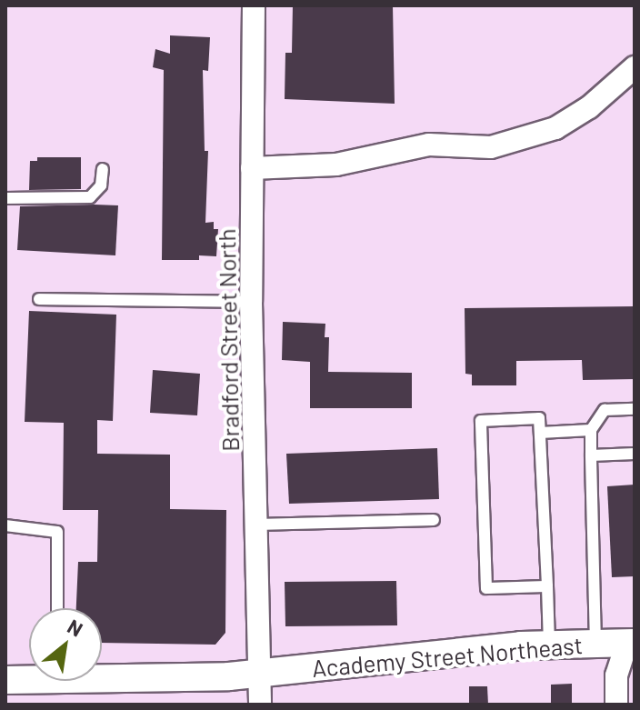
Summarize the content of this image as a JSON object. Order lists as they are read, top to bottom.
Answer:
{
  "streets": {
    "street": ["Bradford Street North", "Academy Street Northeast"]
  },
  "crossings": [
    ["Bradford Street North", "Academy Street Northeast"]
  ],
  "north": "top right"
}
